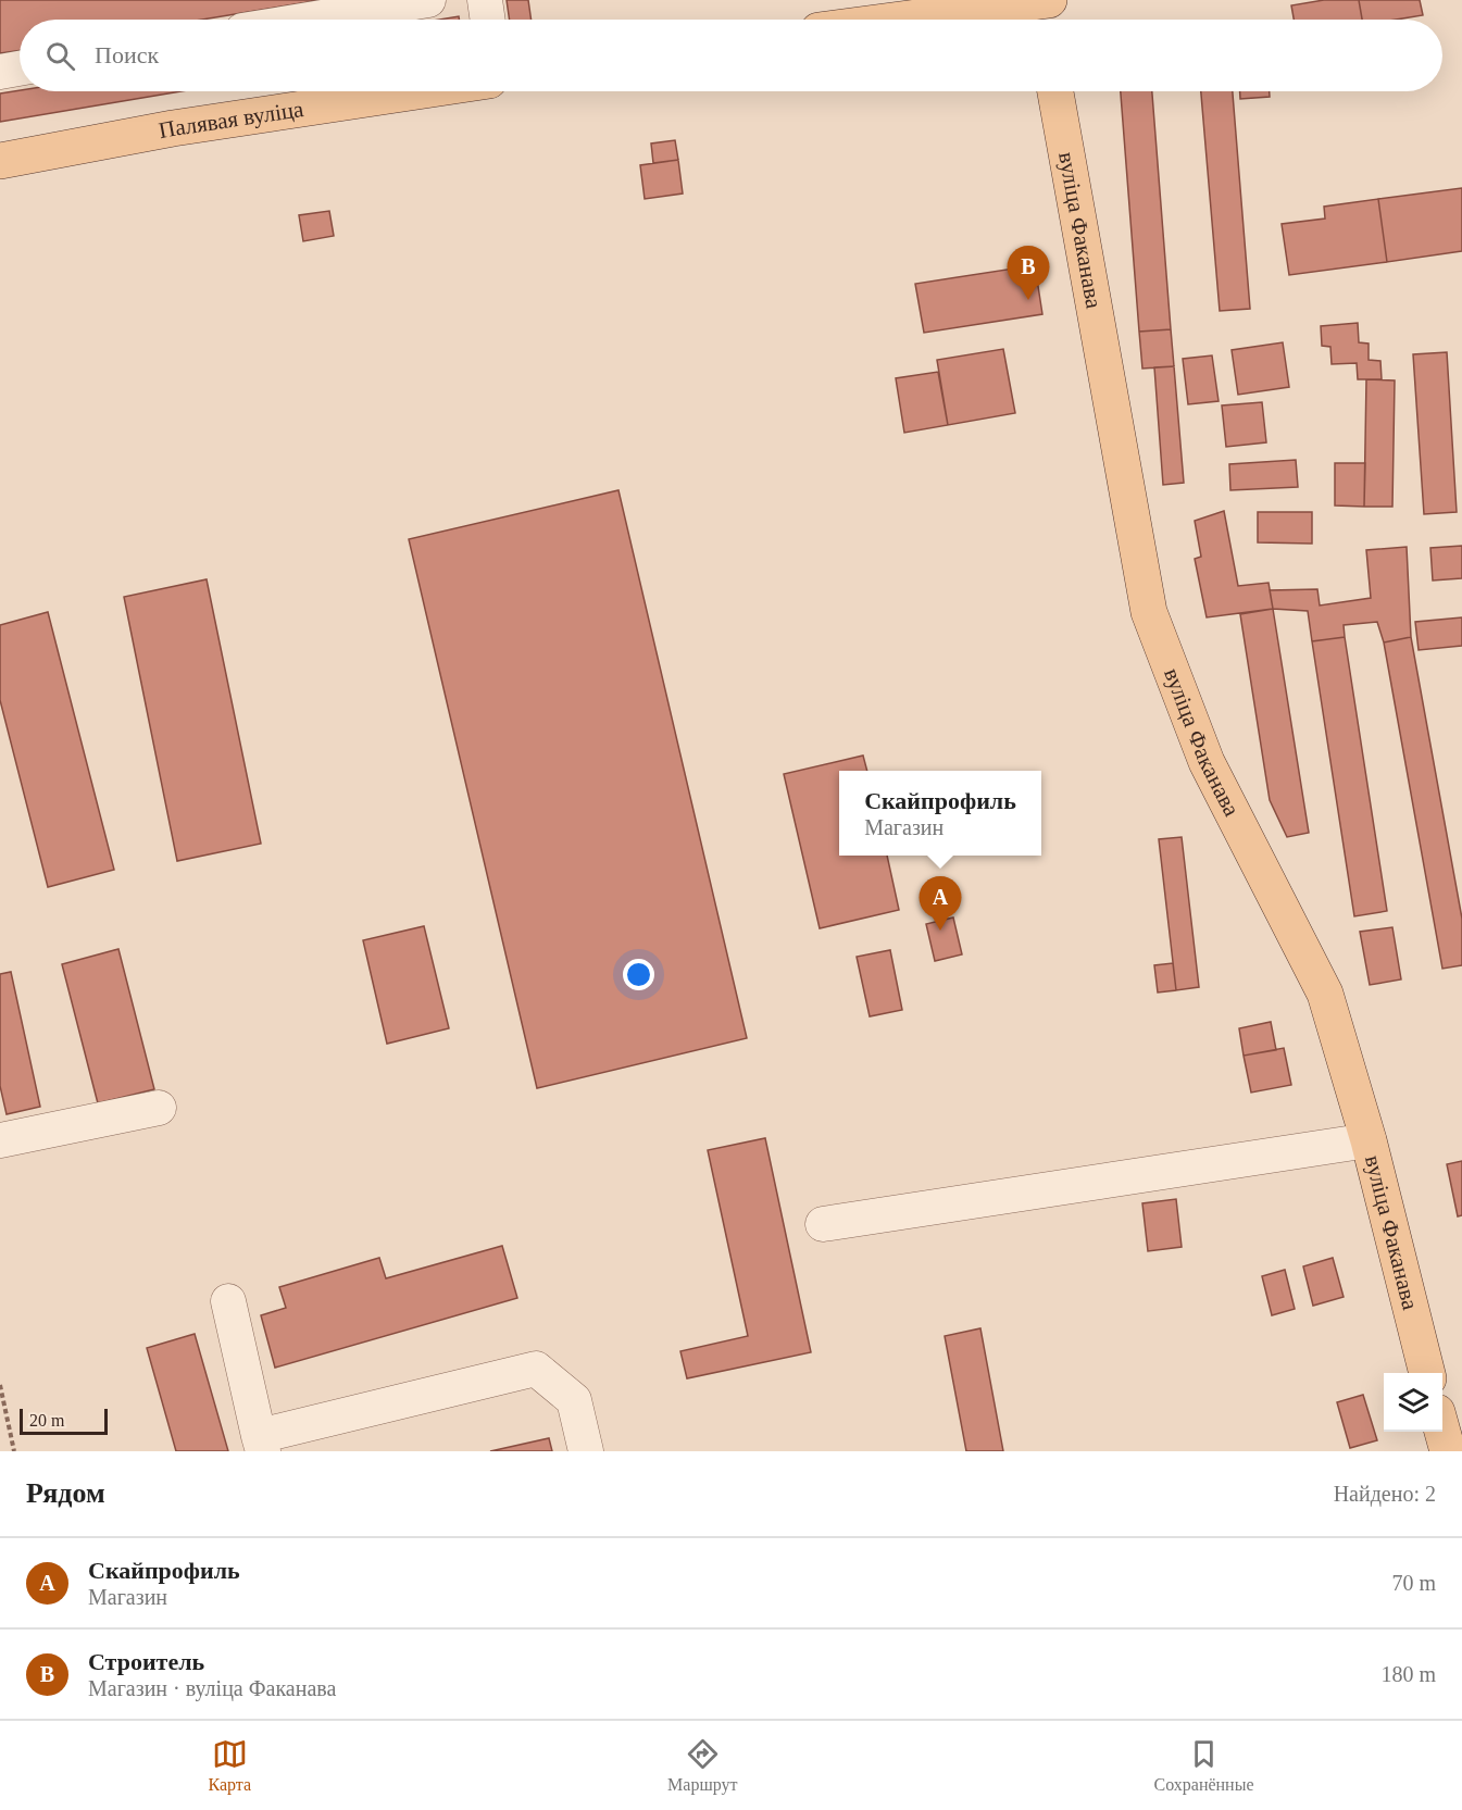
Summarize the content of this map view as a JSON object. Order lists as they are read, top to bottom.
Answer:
{
  "streets": {
    "main road": ["Палявая вуліца", "вуліца Факанава"]
  },
  "scale_bar": "20 m",
  "page": {
    "search": "Поиск",
    "pins": ["B", "A"],
    "popup": ["Скайпрофиль", "Магазин"],
    "scale": "20 m",
    "heading": ["Рядом", "Найдено: 2"],
    "list": [
      {
        "mark": "A",
        "name": "Скайпрофиль",
        "note": "Магазин",
        "value": "70 m"
      },
      {
        "mark": "B",
        "name": "Строитель",
        "note": "Магазин · вуліца Факанава",
        "value": "180 m"
      }
    ],
    "nav": ["Карта", "Маршрут", "Сохранённые"]
  }
}
